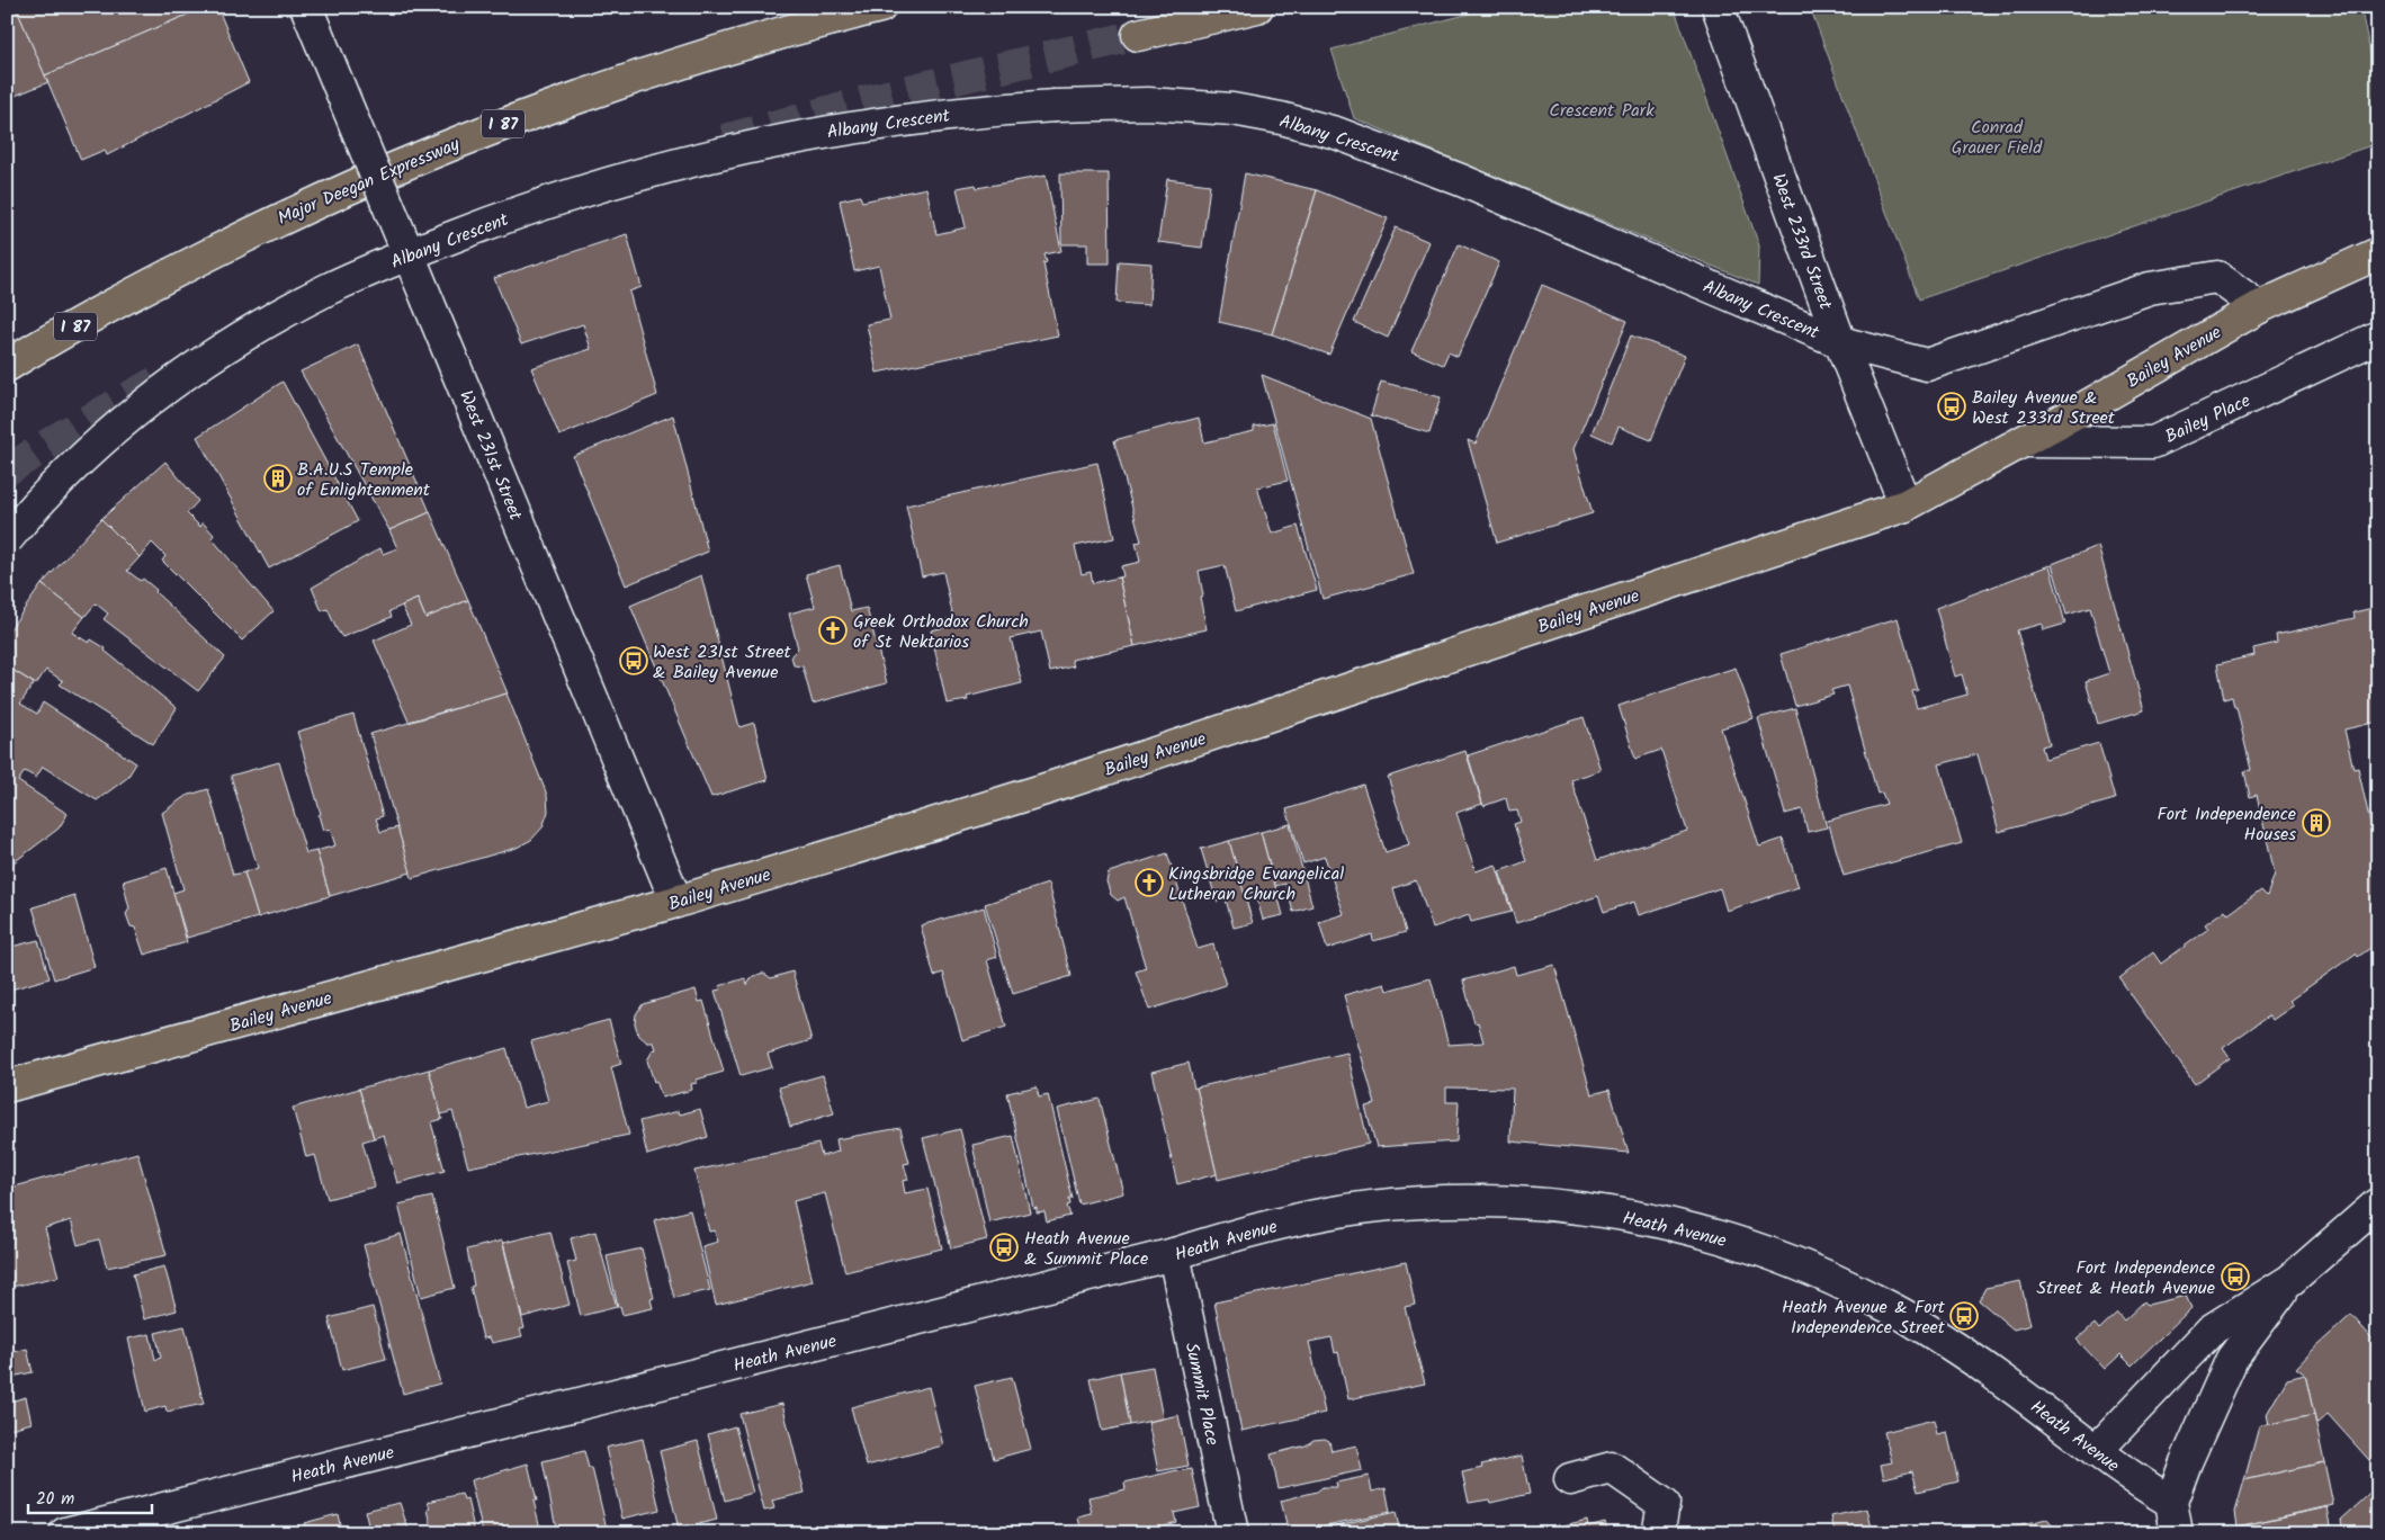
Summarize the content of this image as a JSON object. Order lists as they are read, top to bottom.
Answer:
{
  "streets": {
    "main road": ["I 87", "Major Deegan Expressway", "Bailey Avenue"],
    "street": [
      "Albany Crescent",
      "West 233rd Street",
      "Bailey Place",
      "West 231st Street",
      "Heath Avenue",
      "Summit Place"
    ]
  },
  "crossings": [
    ["Albany Crescent", "West 233rd Street"],
    ["Albany Crescent", "West 231st Street"],
    ["West 233rd Street", "Bailey Avenue"],
    ["Bailey Avenue", "Bailey Place"],
    ["Bailey Avenue", "West 231st Street"],
    ["Heath Avenue", "Summit Place"]
  ],
  "parks": ["Crescent Park", "Conrad Grauer Field"],
  "places": {
    "bus stop": [
      "Bailey Avenue & West 233rd Street",
      "West 231st Street & Bailey Avenue",
      "Heath Avenue & Summit Place",
      "Fort Independence Street & Heath Avenue",
      "Heath Avenue & Fort Independence Street"
    ],
    "building": ["B.A.U.S Temple of Enlightenment", "Fort Independence Houses"],
    "church": ["Greek Orthodox Church of St Nektarios", "Kingsbridge Evangelical Lutheran Church"]
  },
  "scale_bar": "20 m"
}
